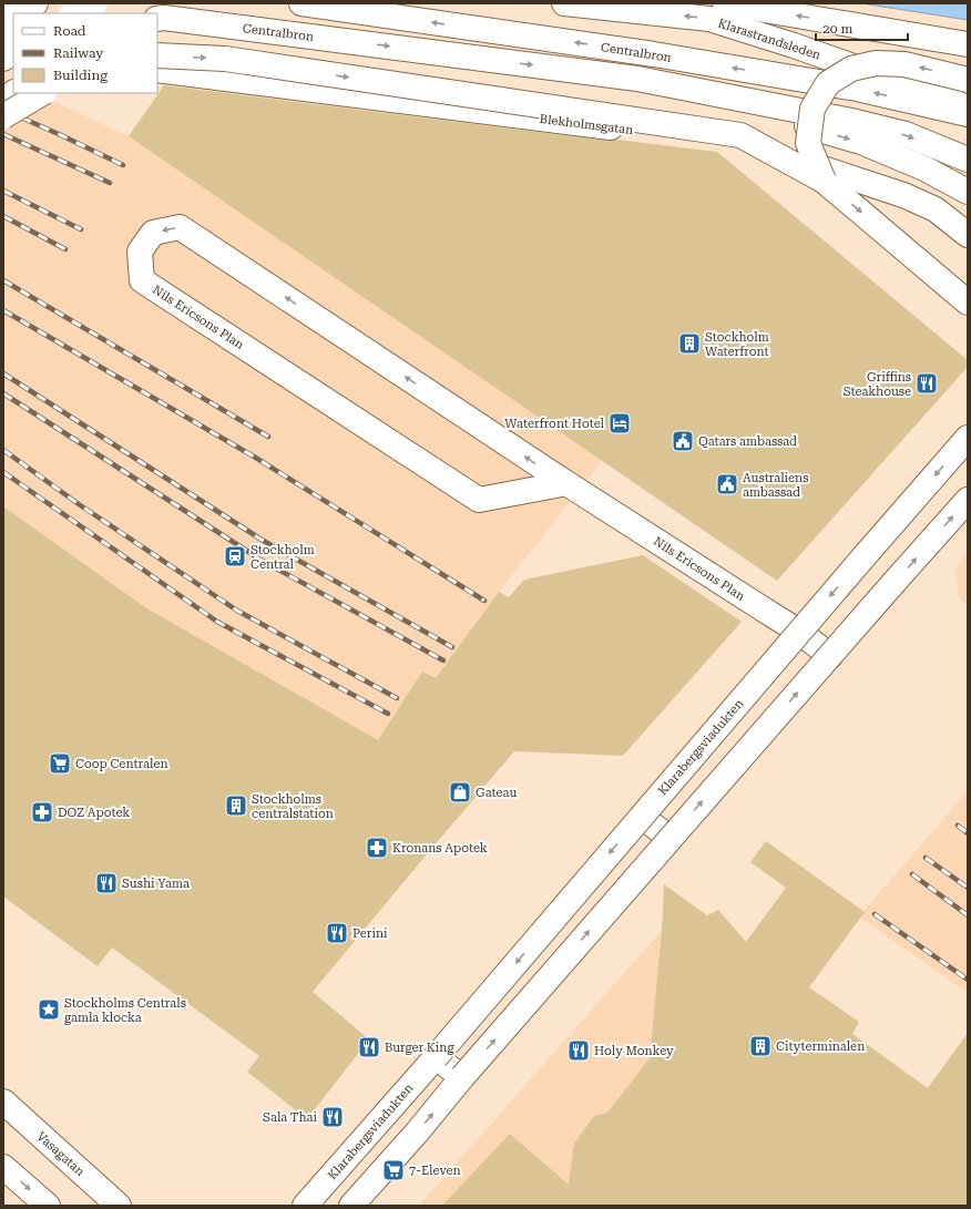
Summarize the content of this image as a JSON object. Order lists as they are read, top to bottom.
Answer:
{
  "streets": {
    "main road": [
      "Centralbron",
      "Klarastrandsleden",
      "Blekholmsgatan",
      "Nils Ericsons Plan",
      "Klarabergsviadukten",
      "Vasagatan"
    ]
  },
  "crossings": [
    ["Nils Ericsons Plan", "Klarabergsviadukten"]
  ],
  "places": {
    "building": ["Stockholm Waterfront", "Stockholms centralstation", "Cityterminalen"],
    "restaurant": [
      "Griffins Steakhouse",
      "Sushi Yama",
      "Perini",
      "Burger King",
      "Holy Monkey",
      "Sala Thai"
    ],
    "hotel": ["Waterfront Hotel"],
    "public building": ["Qatars ambassad", "Australiens ambassad"],
    "station": ["Stockholm Central"],
    "supermarket": ["Coop Centralen", "7-Eleven"],
    "shop": ["Gateau"],
    "pharmacy": ["DOZ Apotek", "Kronans Apotek"],
    "place": ["Stockholms Centrals gamla klocka"]
  },
  "legend": ["Road", "Railway", "Building"],
  "scale_bar": "20 m"
}
